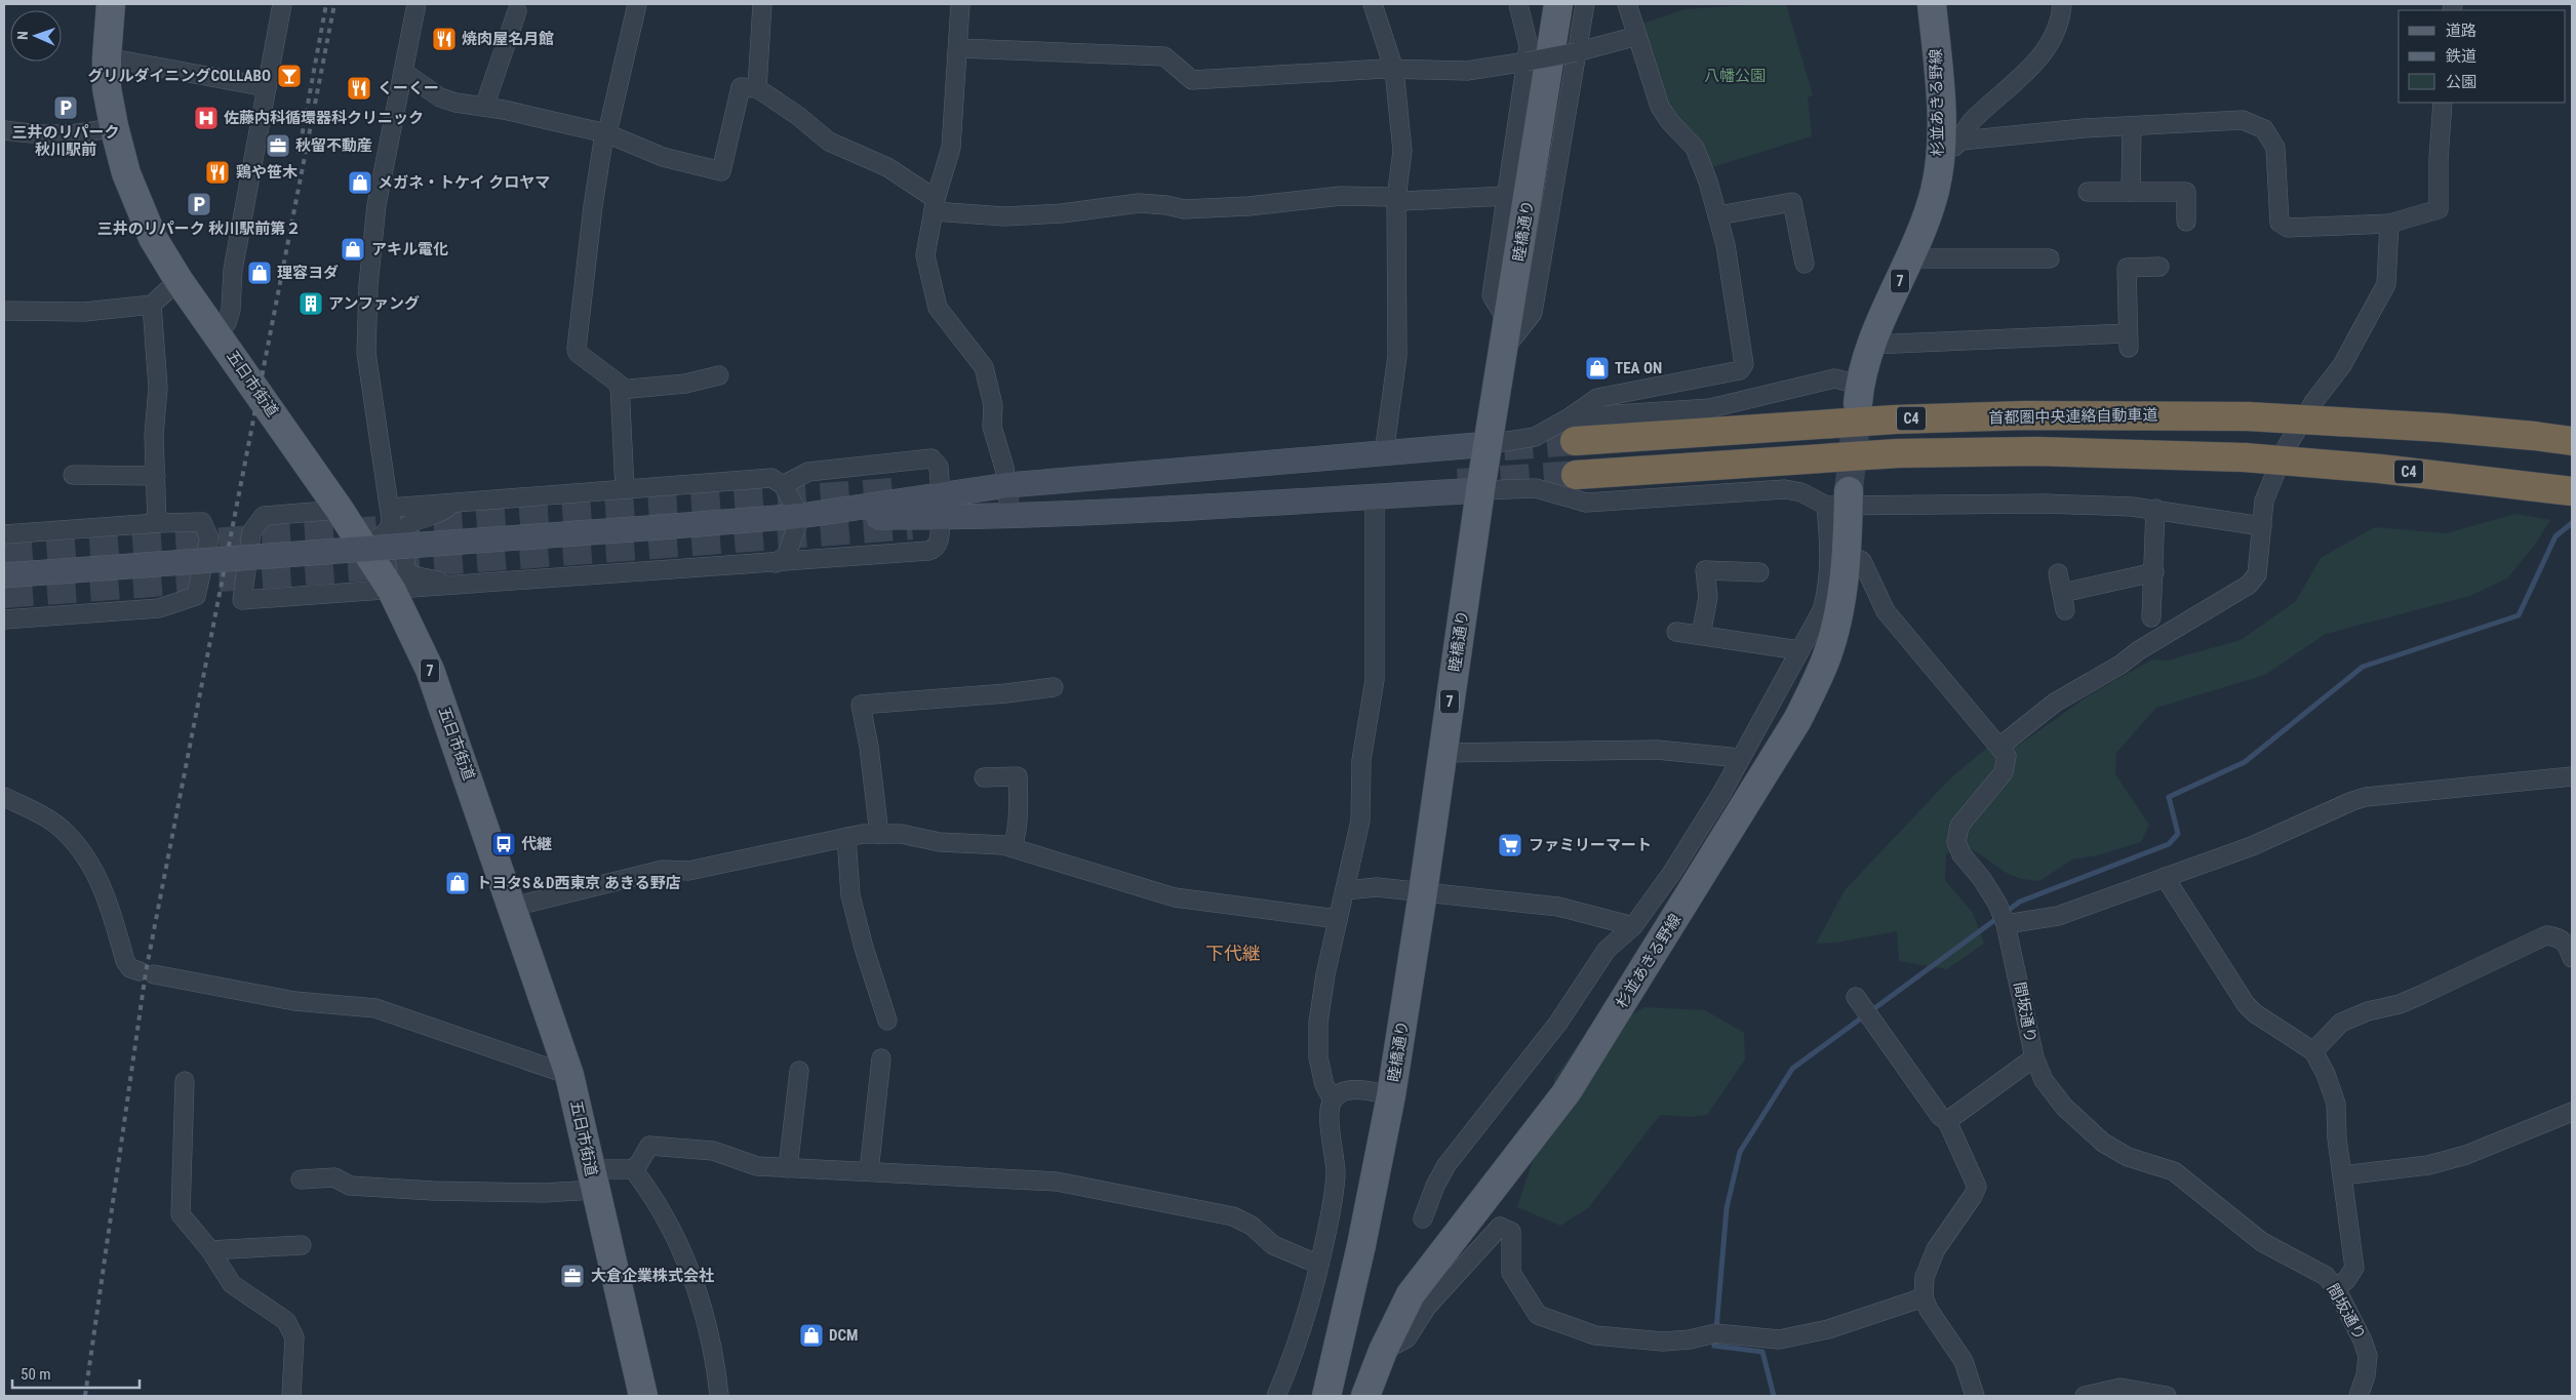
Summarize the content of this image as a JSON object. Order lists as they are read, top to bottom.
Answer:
{
  "streets": {
    "highway": ["首都圏中央連絡自動車道", "C4"],
    "main road": [
      "杉並あきる野線",
      "睦橋通り",
      "7",
      "五日市街道"
    ],
    "street": ["間坂通り"]
  },
  "crossings": [
    ["杉並あきる野線", "間坂通り"]
  ],
  "districts": ["下代継"],
  "parks": ["八幡公園"],
  "places": {
    "restaurant": ["焼肉屋名月館", "くーくー", "鶏や笹木"],
    "bar": ["グリルダイニングCOLLABO"],
    "parking": ["三井のリパーク 秋川駅前", "三井のリパーク 秋川駅前第２"],
    "hospital": ["佐藤内科循環器科クリニック"],
    "office": ["秋留不動産", "大倉企業株式会社"],
    "shop": [
      "メガネ・トケイ クロヤマ",
      "アキル電化",
      "理容ヨダ",
      "TEA ON",
      "トヨタS＆D西東京 あきる野店",
      "DCM"
    ],
    "building": ["アンファング"],
    "bus stop": ["代継"],
    "supermarket": ["ファミリーマート"]
  },
  "legend": ["道路", "鉄道", "公園"],
  "scale_bar": "50 m",
  "north": "left"
}
